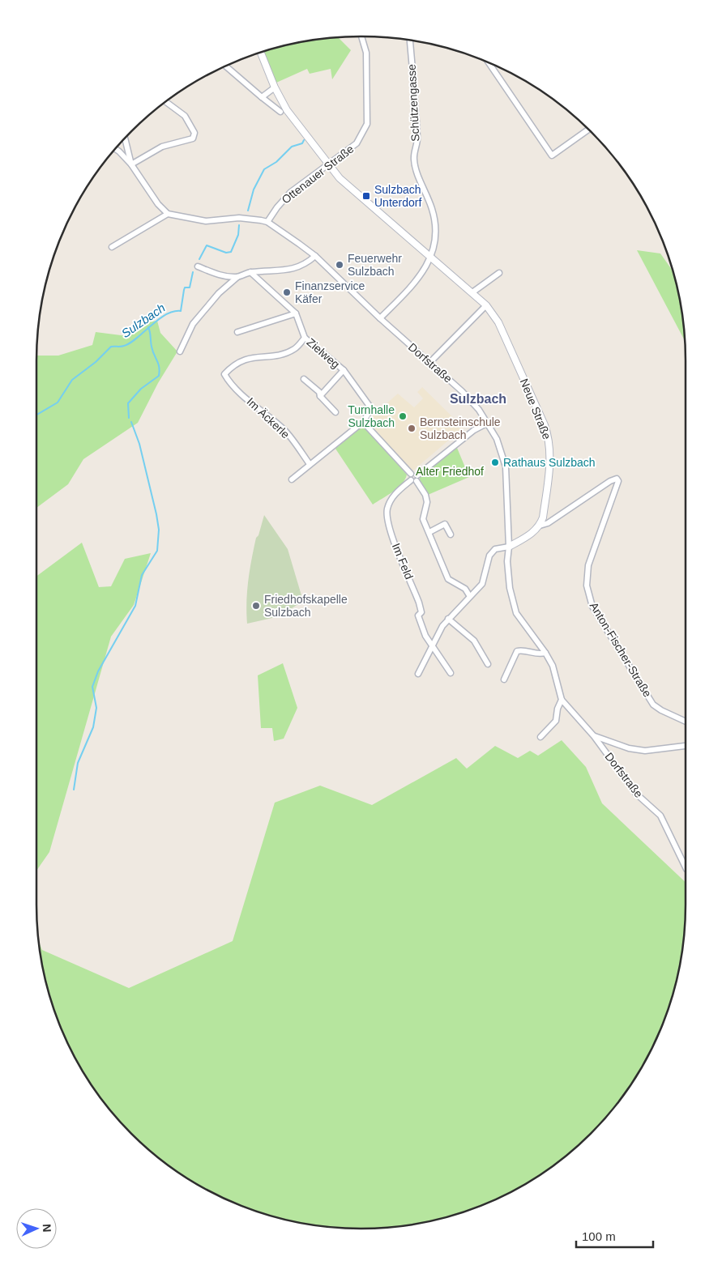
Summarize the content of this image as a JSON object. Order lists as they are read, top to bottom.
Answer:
{
  "streets": {
    "street": [
      "Schützengasse",
      "Ottenauer Straße",
      "Zielweg",
      "Dorfstraße",
      "Neue Straße",
      "Im Äckerle",
      "Im Feld",
      "Anton-Fischer-Straße"
    ]
  },
  "crossings": [
    ["Schützengasse", "Dorfstraße"],
    ["Schützengasse", "Neue Straße"],
    ["Ottenauer Straße", "Dorfstraße"],
    ["Ottenauer Straße", "Neue Straße"],
    ["Zielweg", "Im Äckerle"],
    ["Dorfstraße", "Im Feld"],
    ["Neue Straße", "Anton-Fischer-Straße"]
  ],
  "districts": ["Sulzbach"],
  "water": ["Sulzbach"],
  "parks": ["Alter Friedhof"],
  "places": {
    "transit": ["Sulzbach Unterdorf"],
    "other": [
      "Feuerwehr Sulzbach",
      "Finanzservice Käfer",
      "Turnhalle Sulzbach",
      "Bernsteinschule Sulzbach",
      "Rathaus Sulzbach",
      "Friedhofskapelle Sulzbach"
    ]
  },
  "scale_bar": "100 m",
  "north": "right"
}
